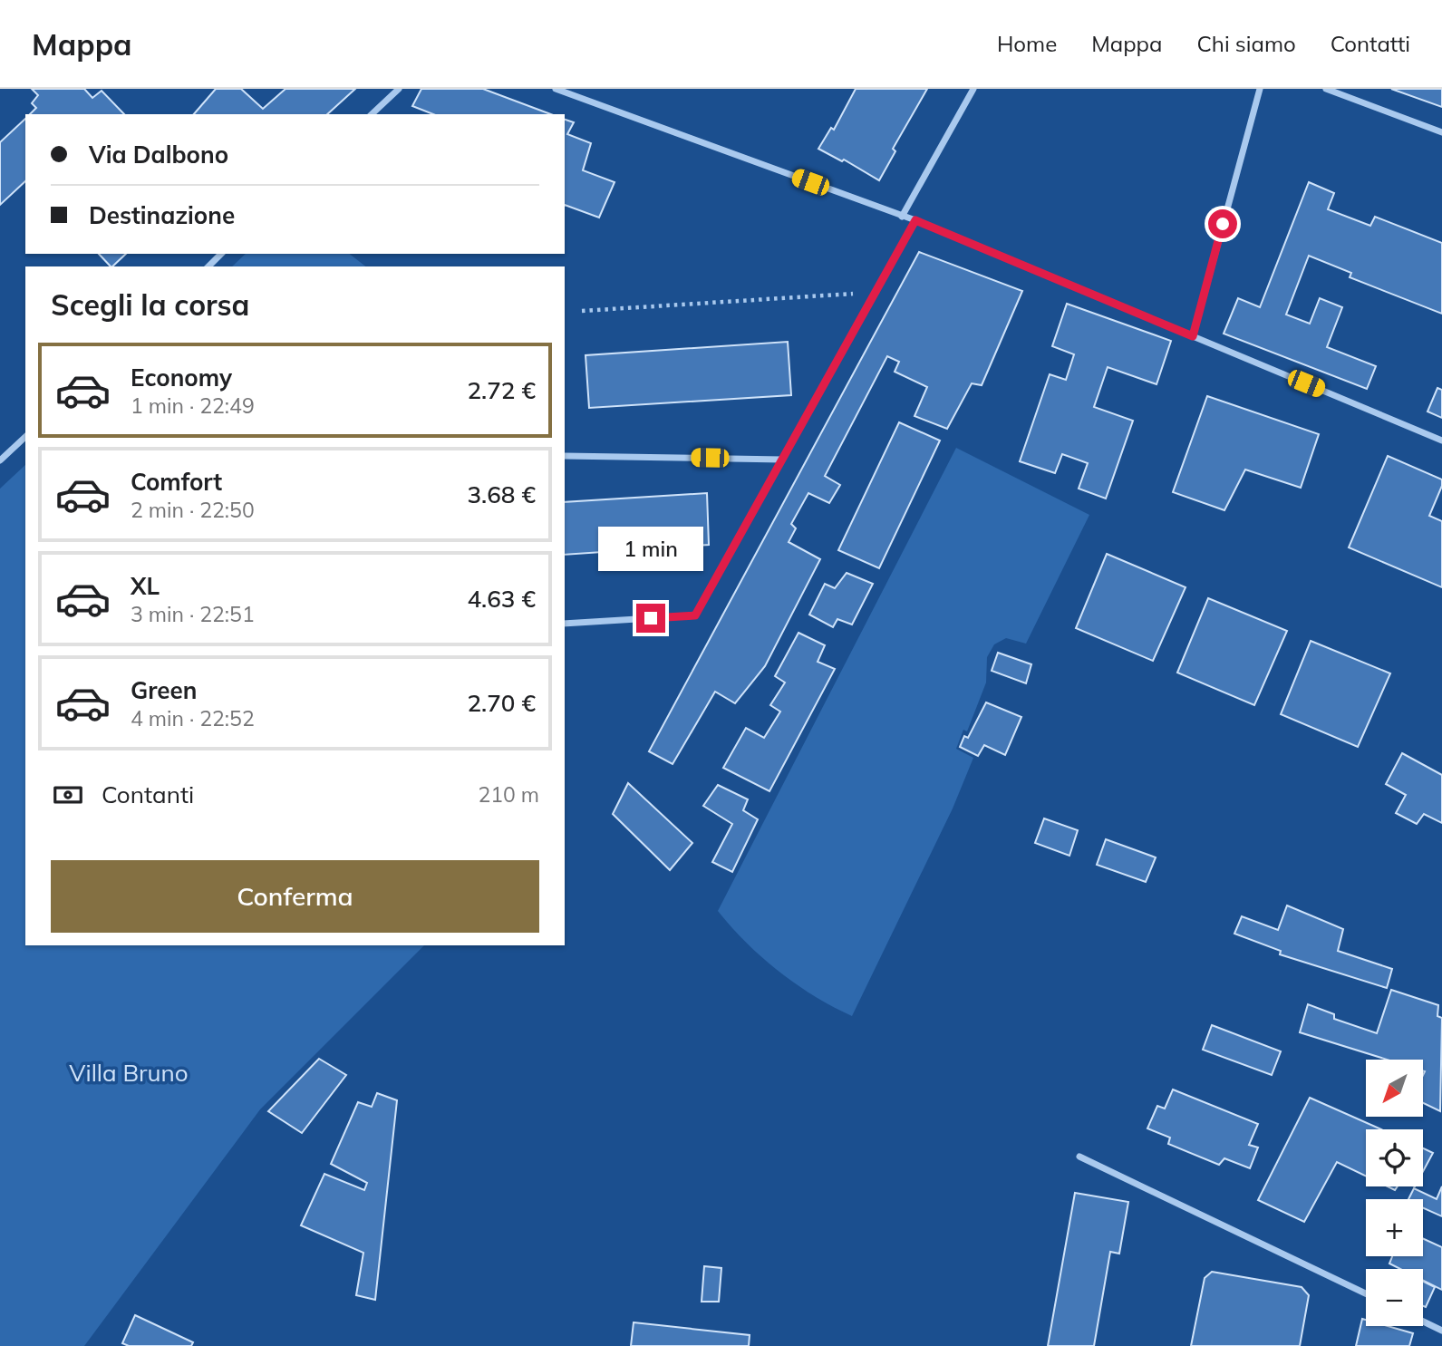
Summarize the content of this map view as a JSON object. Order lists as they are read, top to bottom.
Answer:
{
  "parks": ["Villa Bruno"],
  "north": "bottom left",
  "page": {
    "header": "Mappa",
    "nav": [
      "Home",
      "Mappa",
      "Chi siamo",
      "Contatti"
    ],
    "banner": ["Via Dalbono", "Destinazione"],
    "heading": "Scegli la corsa",
    "list": [
      {
        "name": "Economy",
        "note": "1 min · 22:49",
        "value": "2.72 €"
      },
      {
        "name": "Comfort",
        "note": "2 min · 22:50",
        "value": "3.68 €"
      },
      {
        "name": "XL",
        "note": "3 min · 22:51",
        "value": "4.63 €"
      },
      {
        "name": "Green",
        "note": "4 min · 22:52",
        "value": "2.70 €"
      }
    ],
    "bubble": "1 min",
    "pay": ["Contanti", "210 m"],
    "buttons": "Conferma",
    "map_buttons": ["+", "−"]
  }
}
